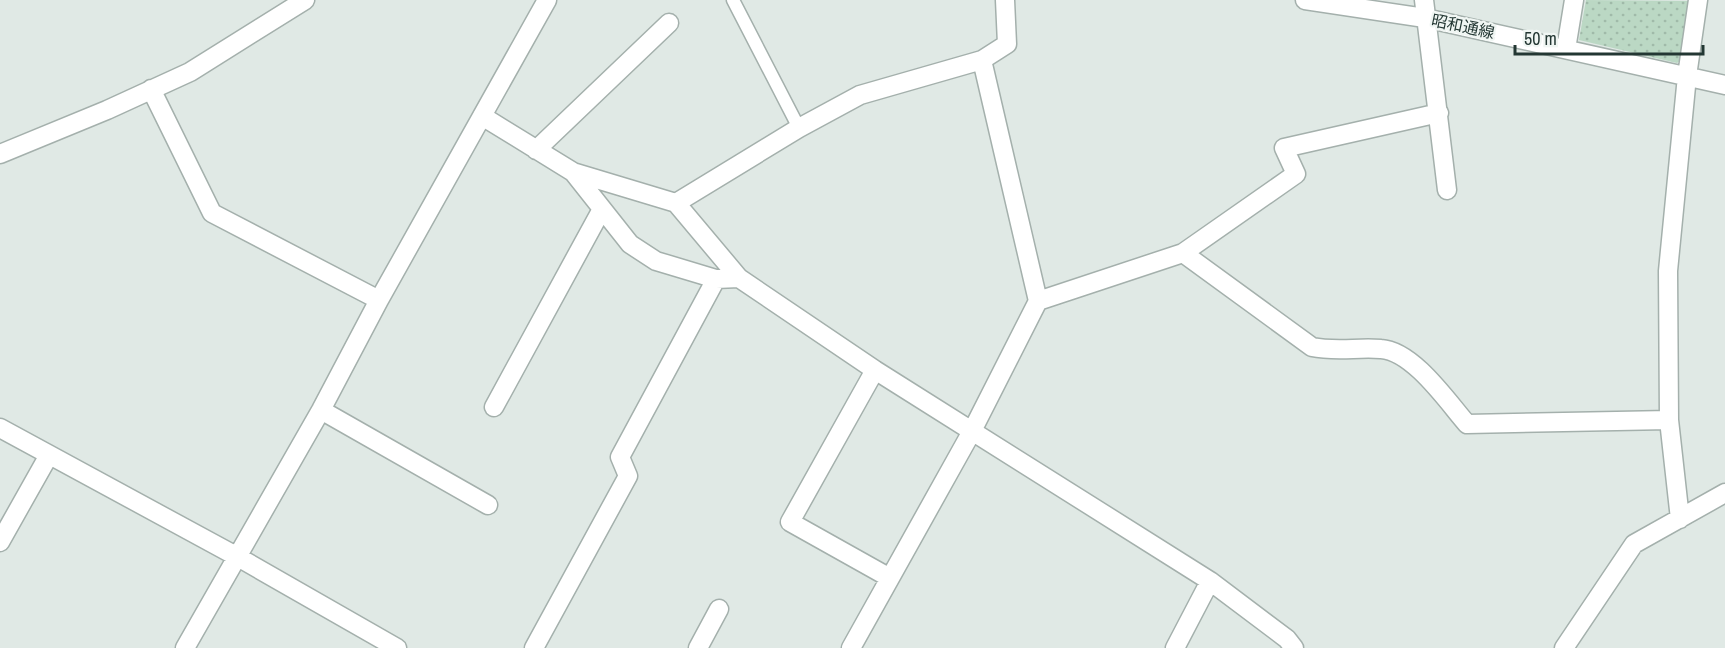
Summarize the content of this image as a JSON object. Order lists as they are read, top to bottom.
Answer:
{
  "streets": {
    "street": ["昭和通線"]
  },
  "scale_bar": "50 m"
}
